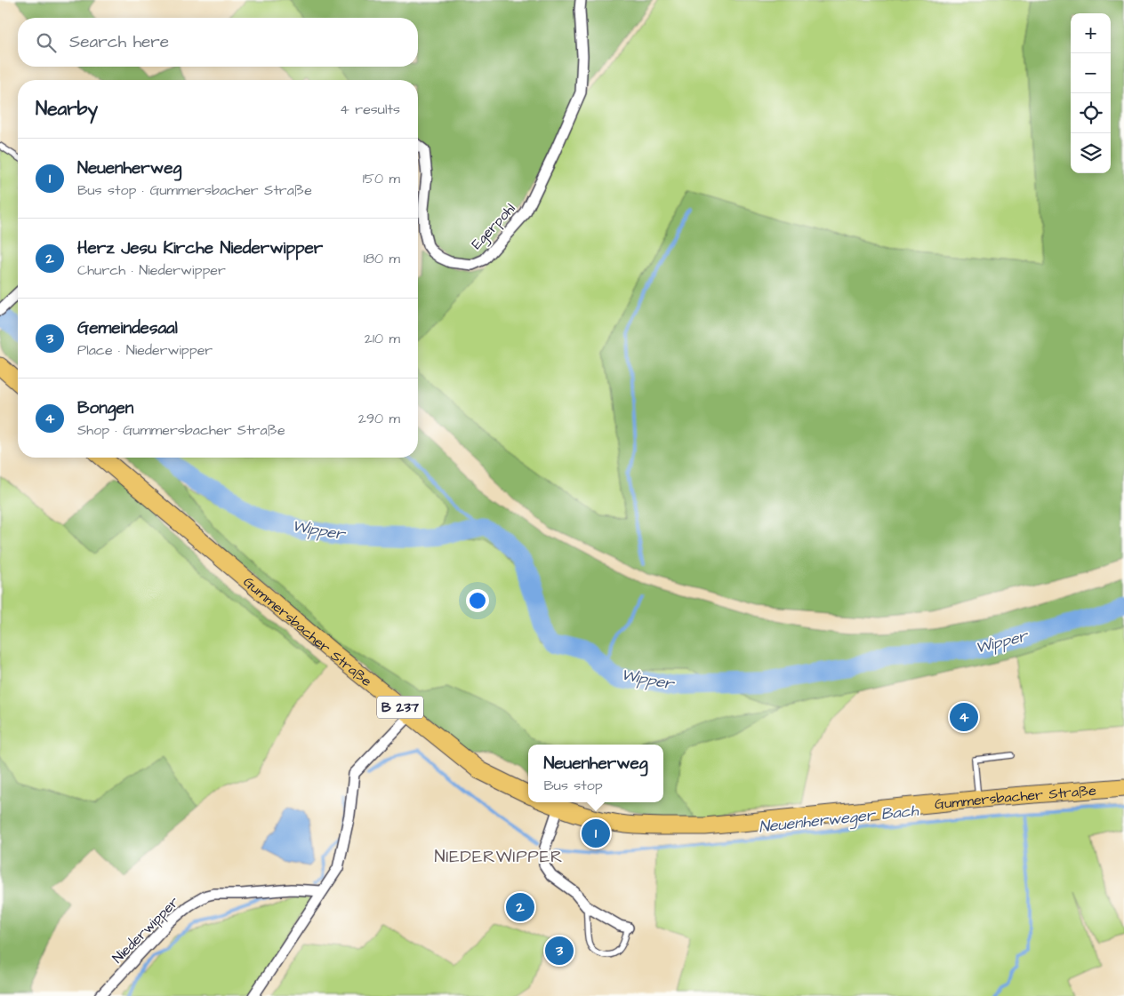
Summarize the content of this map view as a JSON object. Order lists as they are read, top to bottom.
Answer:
{
  "streets": {
    "main road": ["Gummersbacher Straße", "B 237"],
    "street": ["Egerpohl", "Niederwipper"]
  },
  "districts": ["NIEDERWIPPER"],
  "water": ["Wipper", "Neuenherweger Bach"],
  "page": {
    "map_buttons": ["+", "−"],
    "search": "Search here",
    "heading": ["Nearby", "4 results"],
    "list": [
      {
        "mark": "1",
        "name": "Neuenherweg",
        "note": "Bus stop · Gummersbacher Straße",
        "value": "150 m"
      },
      {
        "mark": "2",
        "name": "Herz Jesu Kirche Niederwipper",
        "note": "Church · Niederwipper",
        "value": "180 m"
      },
      {
        "mark": "3",
        "name": "Gemeindesaal",
        "note": "Place · Niederwipper",
        "value": "210 m"
      },
      {
        "mark": "4",
        "name": "Bongen",
        "note": "Shop · Gummersbacher Straße",
        "value": "290 m"
      }
    ],
    "pins": [
      "4",
      "1",
      "2",
      "3"
    ],
    "popup": ["Neuenherweg", "Bus stop"]
  }
}
